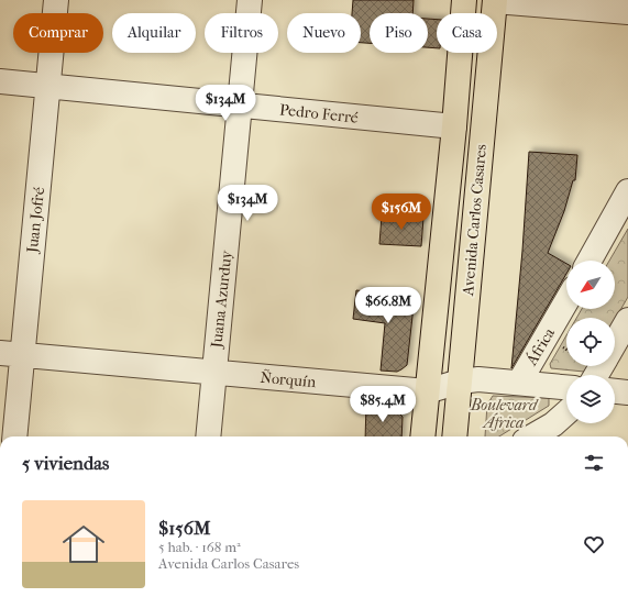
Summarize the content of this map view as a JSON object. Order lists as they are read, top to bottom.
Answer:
{
  "streets": {
    "main road": ["Avenida Carlos Casares"],
    "street": [
      "Pedro Ferré",
      "Juan Jofré",
      "Juana Azurduy",
      "África",
      "Ñorquín"
    ]
  },
  "crossings": [
    ["Pedro Ferré", "Juan Jofré"],
    ["Pedro Ferré", "Avenida Carlos Casares"],
    ["Pedro Ferré", "Juana Azurduy"],
    ["Juan Jofré", "Ñorquín"],
    ["Avenida Carlos Casares", "Ñorquín"],
    ["Juana Azurduy", "Ñorquín"],
    ["África", "Ñorquín"]
  ],
  "parks": ["Boulevard África"],
  "north": "bottom left",
  "page": {
    "chip": [
      "Comprar",
      "Alquilar",
      "Filtros",
      "Nuevo",
      "Piso",
      "Casa"
    ],
    "price": [
      "$134M",
      "$134M",
      "$156M",
      "$66.8M",
      "$85.4M"
    ],
    "heading": "5 viviendas",
    "list": [
      {
        "name": "$156M",
        "note": "5 hab. · 168 m² · Avenida Carlos Casares"
      }
    ]
  }
}
